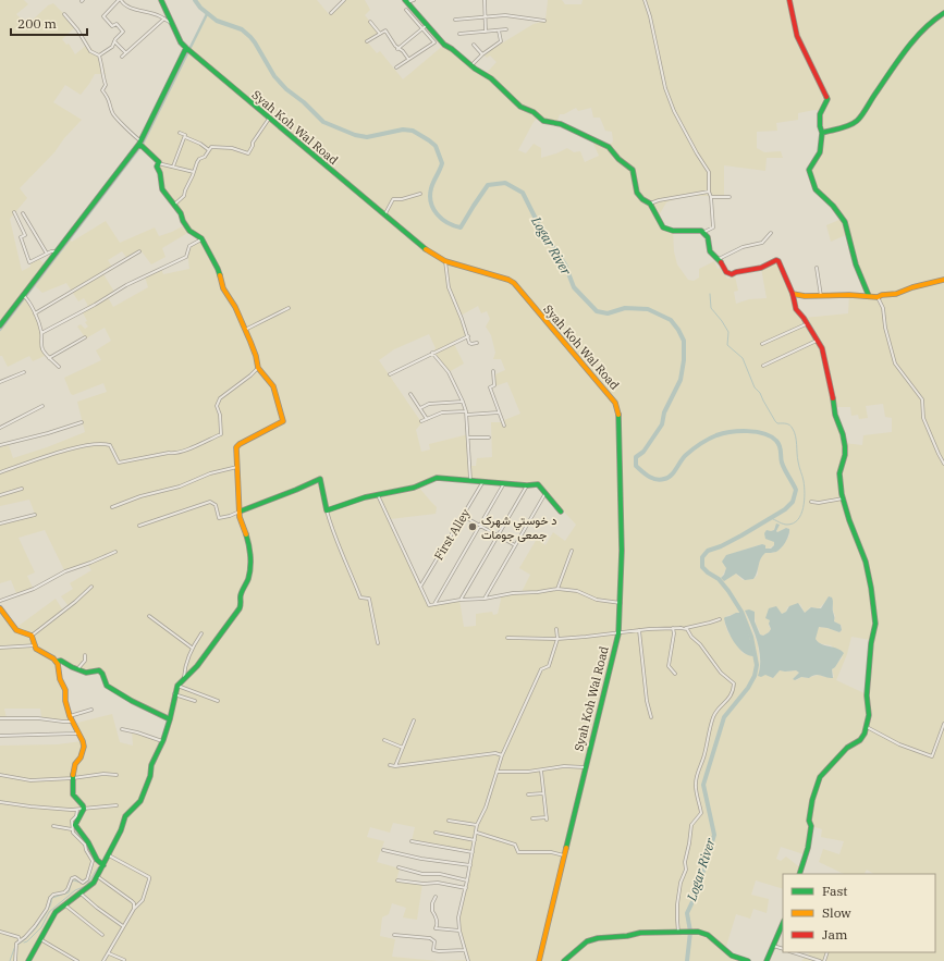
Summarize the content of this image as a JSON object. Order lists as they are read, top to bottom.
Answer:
{
  "streets": {
    "street": ["Syah Koh Wal Road", "First Alley"]
  },
  "water": ["Logar River"],
  "places": ["د خوستي شهرک جمعی جومات"],
  "legend": ["Fast", "Slow", "Jam"],
  "scale_bar": "200 m"
}
